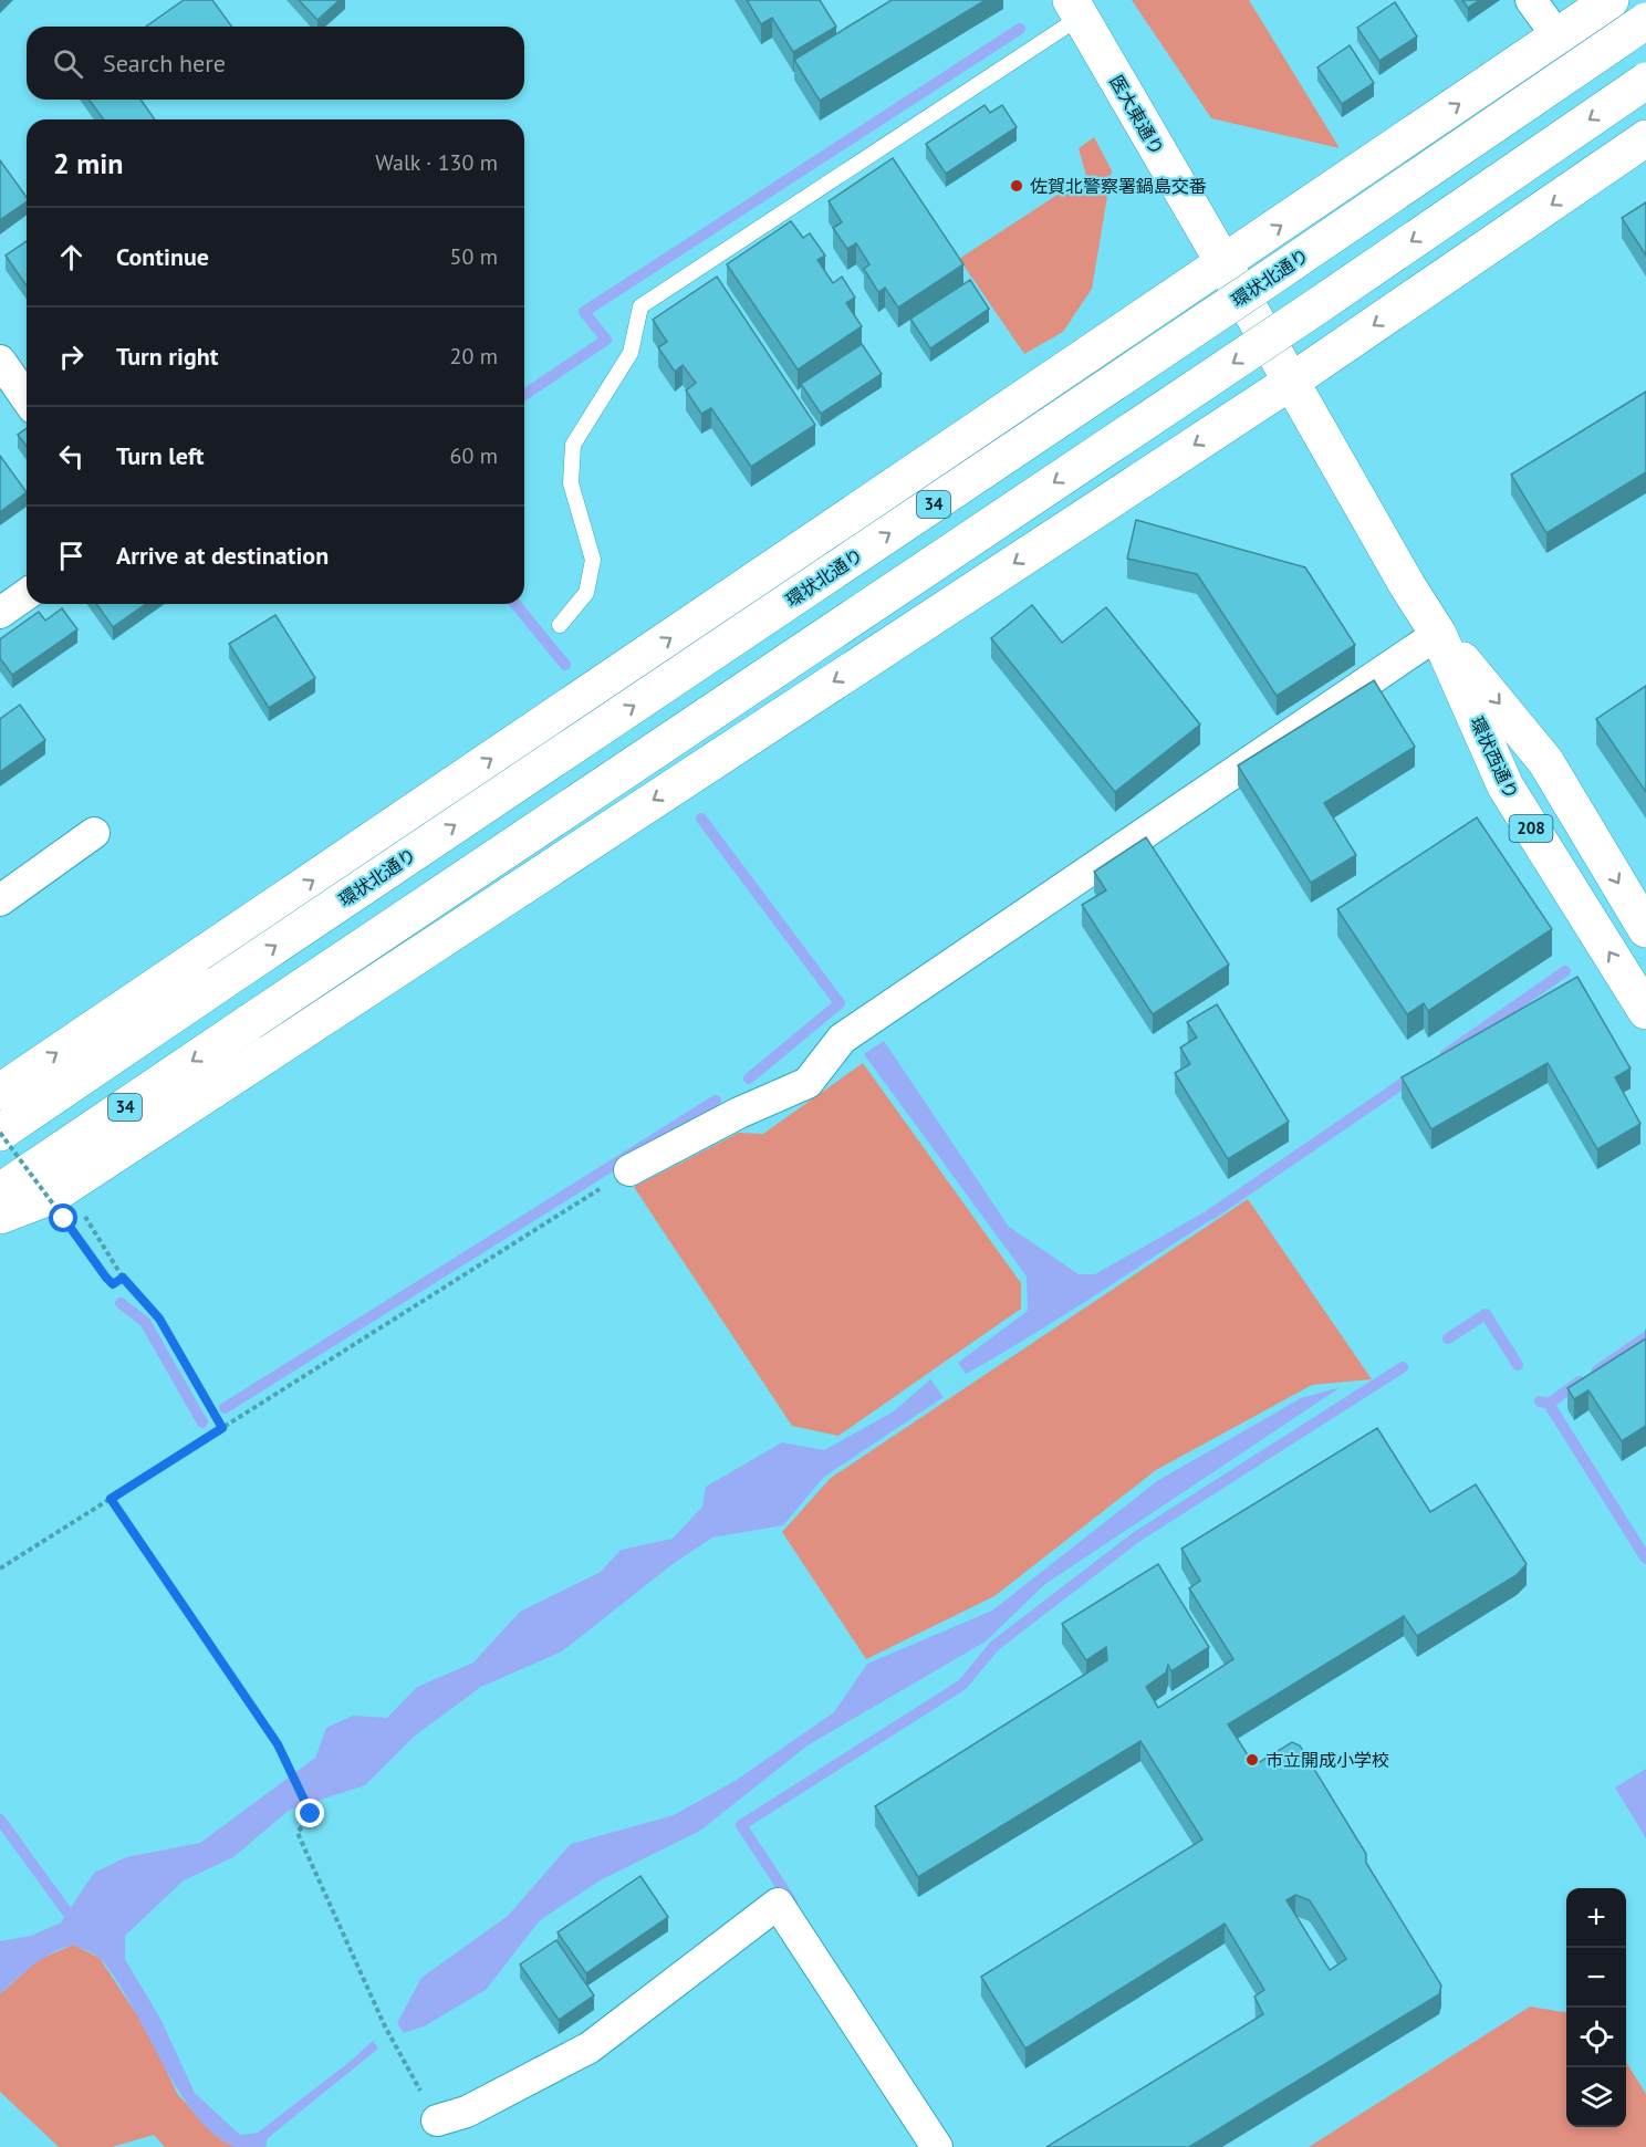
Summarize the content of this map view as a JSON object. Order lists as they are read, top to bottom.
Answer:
{
  "streets": {
    "main road": [
      "医大東通り",
      "環状北通り",
      "34",
      "環状西通り",
      "208"
    ]
  },
  "crossings": [
    ["医大東通り", "環状西通り"]
  ],
  "places": ["佐賀北警察署鍋島交番", "市立開成小学校"],
  "page": {
    "search": "Search here",
    "heading": ["2 min", "Walk · 130 m"],
    "list": [
      ["Continue", "50 m"],
      ["Turn right", "20 m"],
      ["Turn left", "60 m"],
      "Arrive at destination"
    ],
    "map_buttons": ["+", "−"]
  }
}
